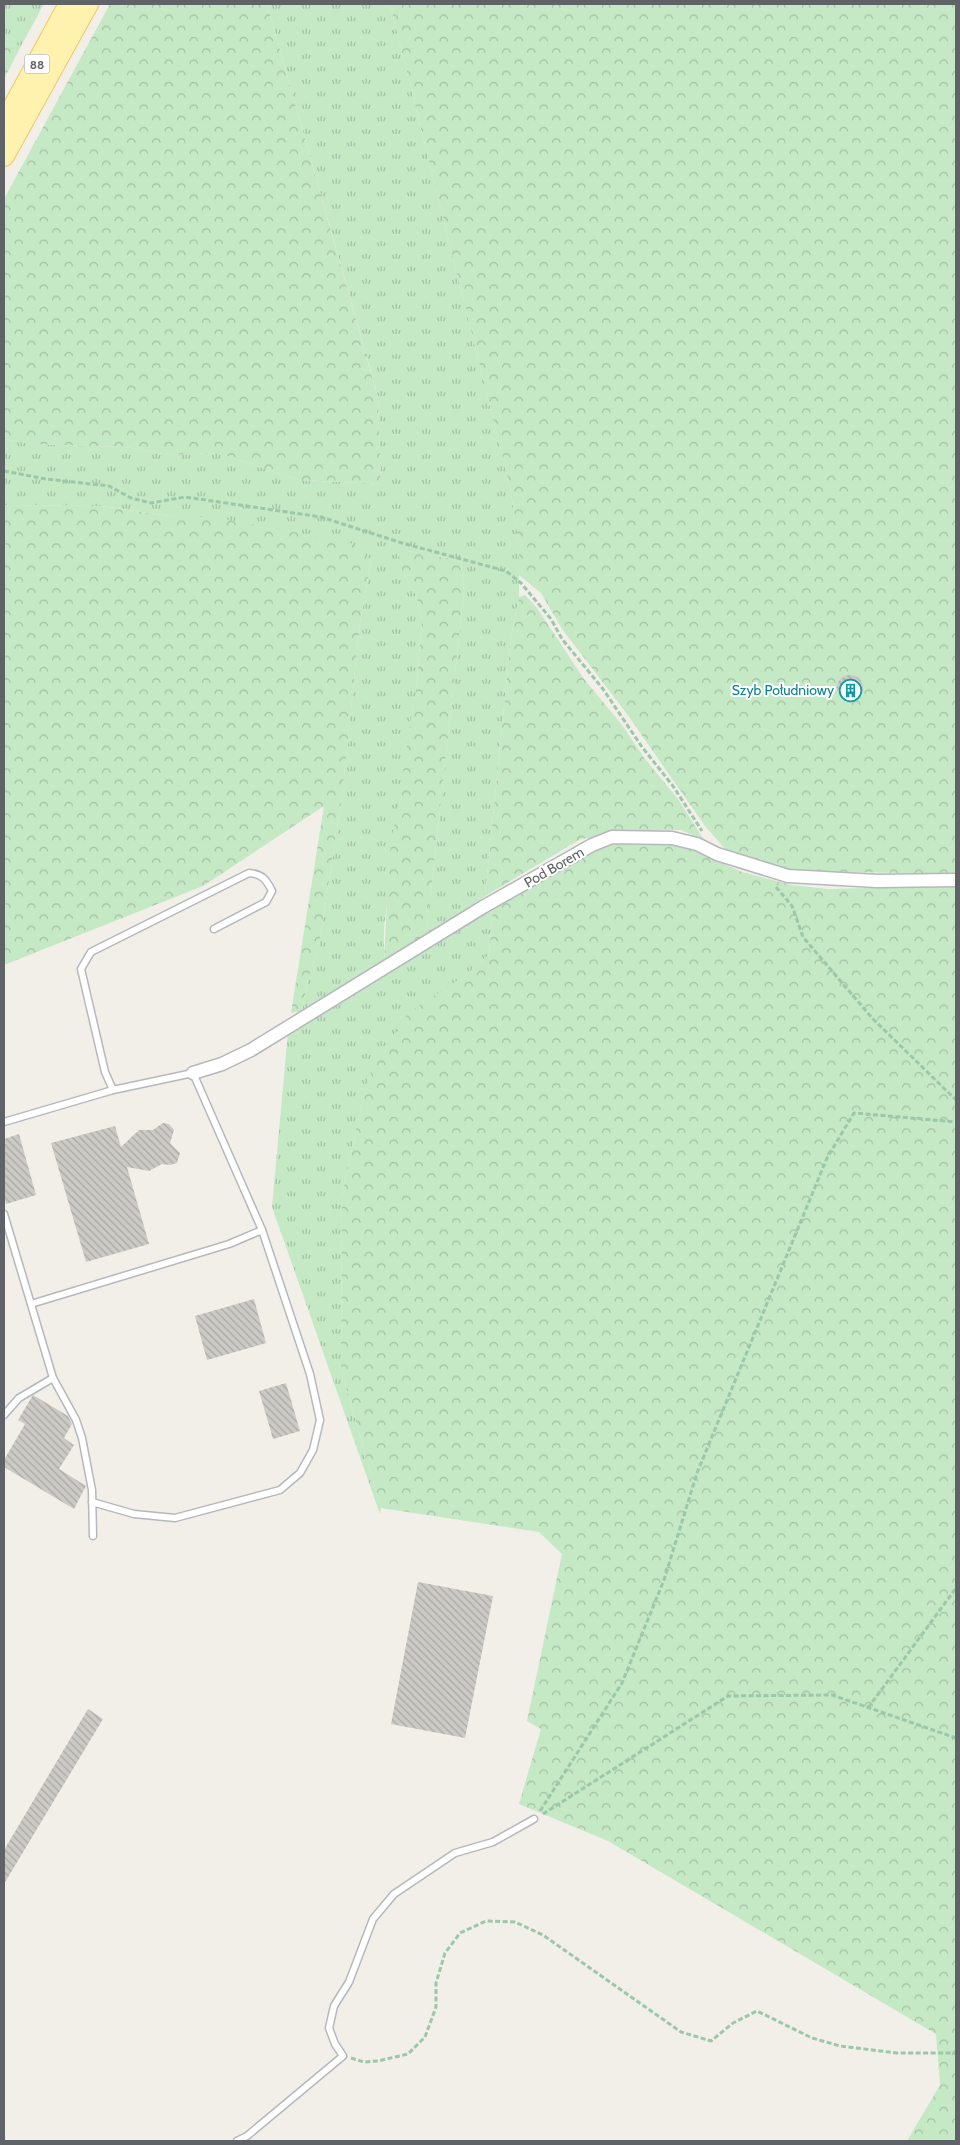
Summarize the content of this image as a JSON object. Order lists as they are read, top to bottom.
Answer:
{
  "streets": {
    "main road": ["88"],
    "street": ["Pod Borem"]
  },
  "places": {
    "building": ["Szyb Południowy"]
  }
}
